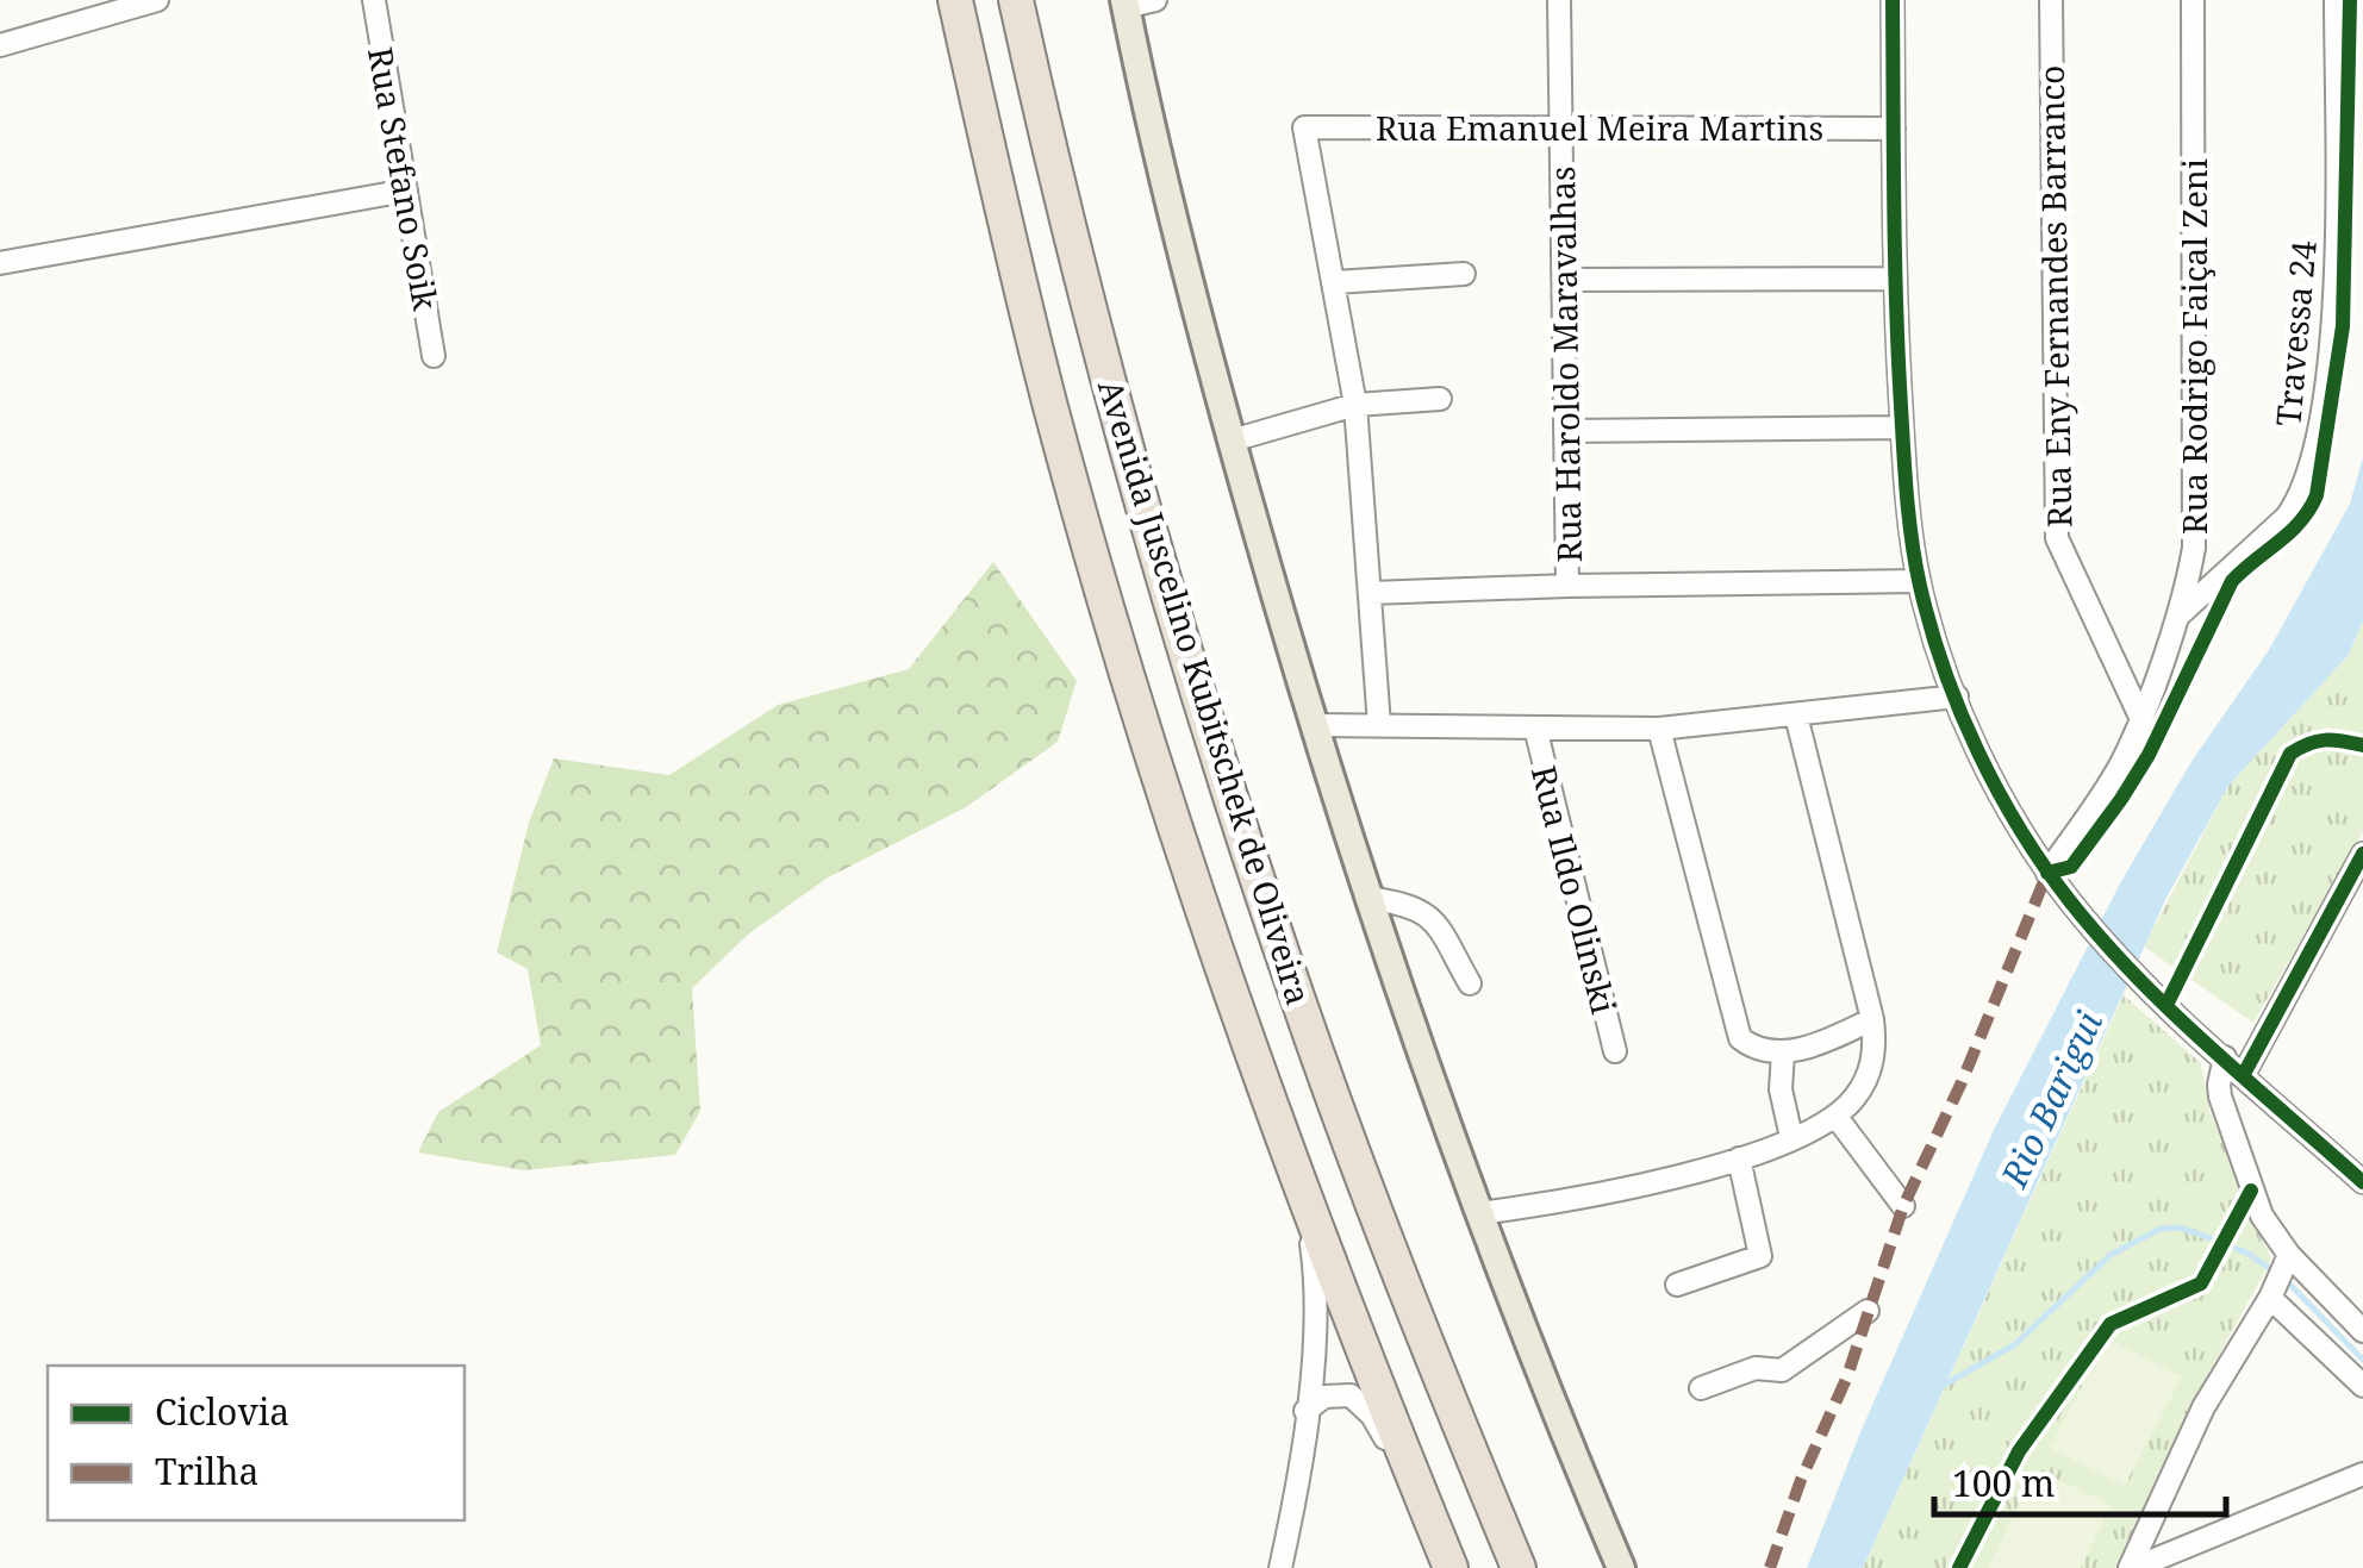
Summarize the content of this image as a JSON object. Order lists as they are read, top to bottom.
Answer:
{
  "streets": {
    "highway": ["Avenida Juscelino Kubitschek de Oliveira"],
    "street": [
      "Rua Emanuel Meira Martins",
      "Rua Stefano Soik",
      "Rua Eny Fernandes Barranco",
      "Travessa 24",
      "Rua Rodrigo Faiçal Zeni",
      "Rua Haroldo Maravalhas",
      "Rua Ildo Olinski"
    ]
  },
  "crossings": [
    ["Rua Emanuel Meira Martins", "Rua Haroldo Maravalhas"],
    ["Rua Eny Fernandes Barranco", "Rua Rodrigo Faiçal Zeni"],
    ["Travessa 24", "Rua Rodrigo Faiçal Zeni"]
  ],
  "water": ["Rio Barigui"],
  "legend": ["Ciclovia", "Trilha"],
  "scale_bar": "100 m"
}
